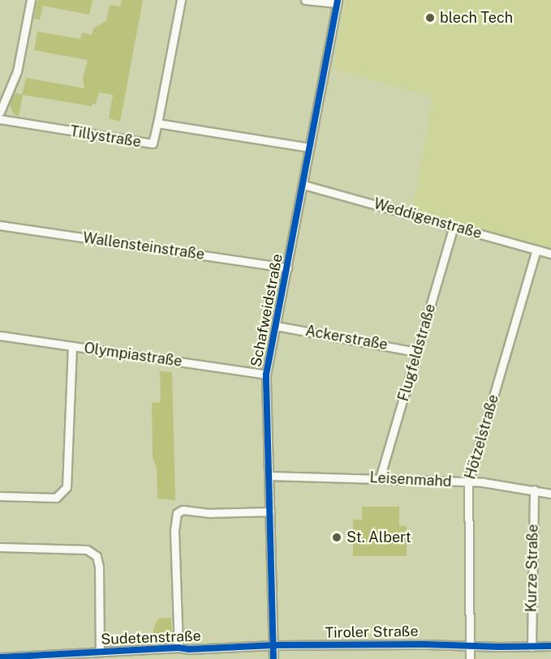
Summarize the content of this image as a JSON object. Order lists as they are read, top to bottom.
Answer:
{
  "streets": {
    "street": [
      "Tillystraße",
      "Weddigenstraße",
      "Wallensteinstraße",
      "Schafweidstraße",
      "Ackerstraße",
      "Flugfeldstraße",
      "Olympiastraße",
      "Hötzelstraße",
      "Leisenmahd",
      "Kurze Straße",
      "Tiroler Straße",
      "Sudetenstraße"
    ]
  },
  "crossings": [
    ["Tillystraße", "Schafweidstraße"],
    ["Weddigenstraße", "Schafweidstraße"],
    ["Weddigenstraße", "Flugfeldstraße"],
    ["Weddigenstraße", "Hötzelstraße"],
    ["Wallensteinstraße", "Schafweidstraße"],
    ["Schafweidstraße", "Ackerstraße"],
    ["Schafweidstraße", "Olympiastraße"],
    ["Schafweidstraße", "Leisenmahd"],
    ["Schafweidstraße", "Tiroler Straße"],
    ["Schafweidstraße", "Sudetenstraße"],
    ["Ackerstraße", "Flugfeldstraße"],
    ["Flugfeldstraße", "Leisenmahd"],
    ["Hötzelstraße", "Leisenmahd"],
    ["Hötzelstraße", "Tiroler Straße"],
    ["Leisenmahd", "Kurze Straße"],
    ["Kurze Straße", "Tiroler Straße"],
    ["Tiroler Straße", "Sudetenstraße"]
  ],
  "places": ["blech Tech", "St. Albert"]
}
